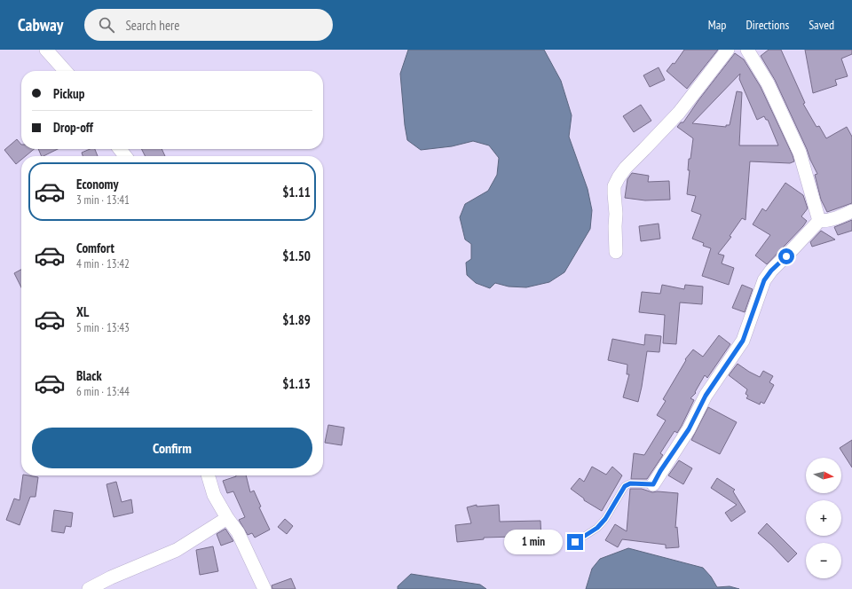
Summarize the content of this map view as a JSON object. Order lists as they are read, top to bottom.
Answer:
{
  "north": "right",
  "page": {
    "header": "Cabway",
    "search": "Search here",
    "nav": ["Map", "Directions", "Saved"],
    "banner": ["Pickup", "Drop-off"],
    "list": [
      {
        "name": "Economy",
        "note": "3 min · 13:41",
        "value": "$1.11"
      },
      {
        "name": "Comfort",
        "note": "4 min · 13:42",
        "value": "$1.50"
      },
      {
        "name": "XL",
        "note": "5 min · 13:43",
        "value": "$1.89"
      },
      {
        "name": "Black",
        "note": "6 min · 13:44",
        "value": "$1.13"
      }
    ],
    "buttons": "Confirm",
    "map_buttons": ["+", "−"],
    "bubble": "1 min"
  }
}
